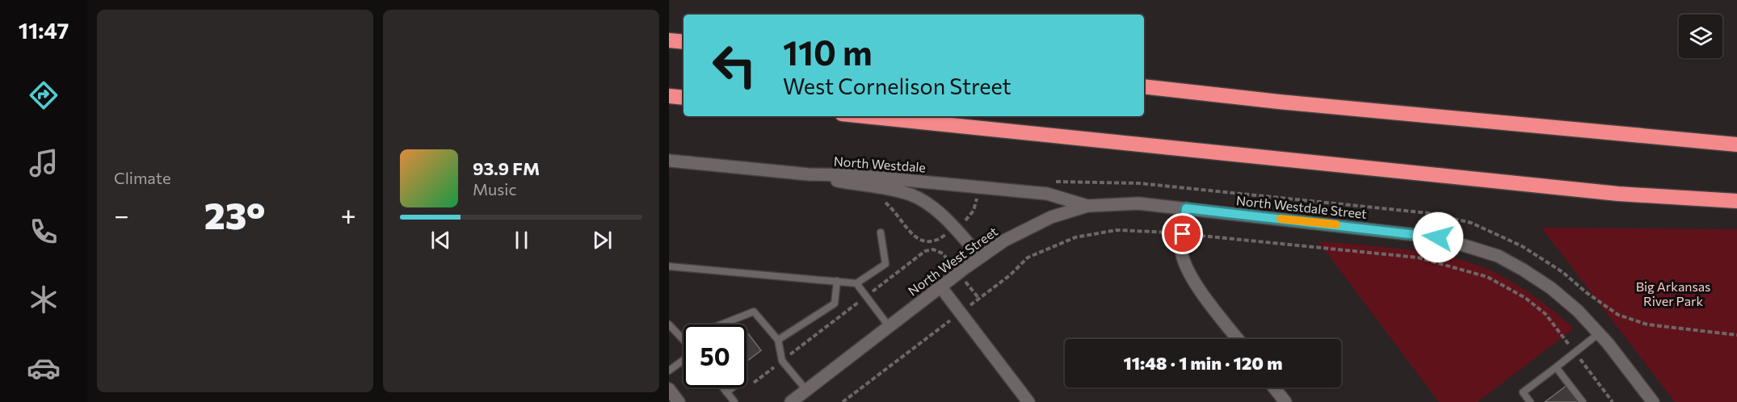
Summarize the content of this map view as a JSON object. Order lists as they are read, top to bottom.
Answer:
{
  "streets": {
    "main road": ["North Westdale", "North Westdale Street", "North West Street"]
  },
  "crossings": [
    ["North Westdale", "North West Street"],
    ["North Westdale Street", "North West Street"]
  ],
  "parks": ["Big Arkansas River Park"],
  "page": {
    "tabs": "11:47",
    "tile": "Climate",
    "turn": ["110 m", "West Cornelison Street"],
    "song": ["93.9 FM", "Music"],
    "heat": ["−", "23°", "+"],
    "limit": "50",
    "trip": "11:48 · 1 min · 120 m"
  }
}
